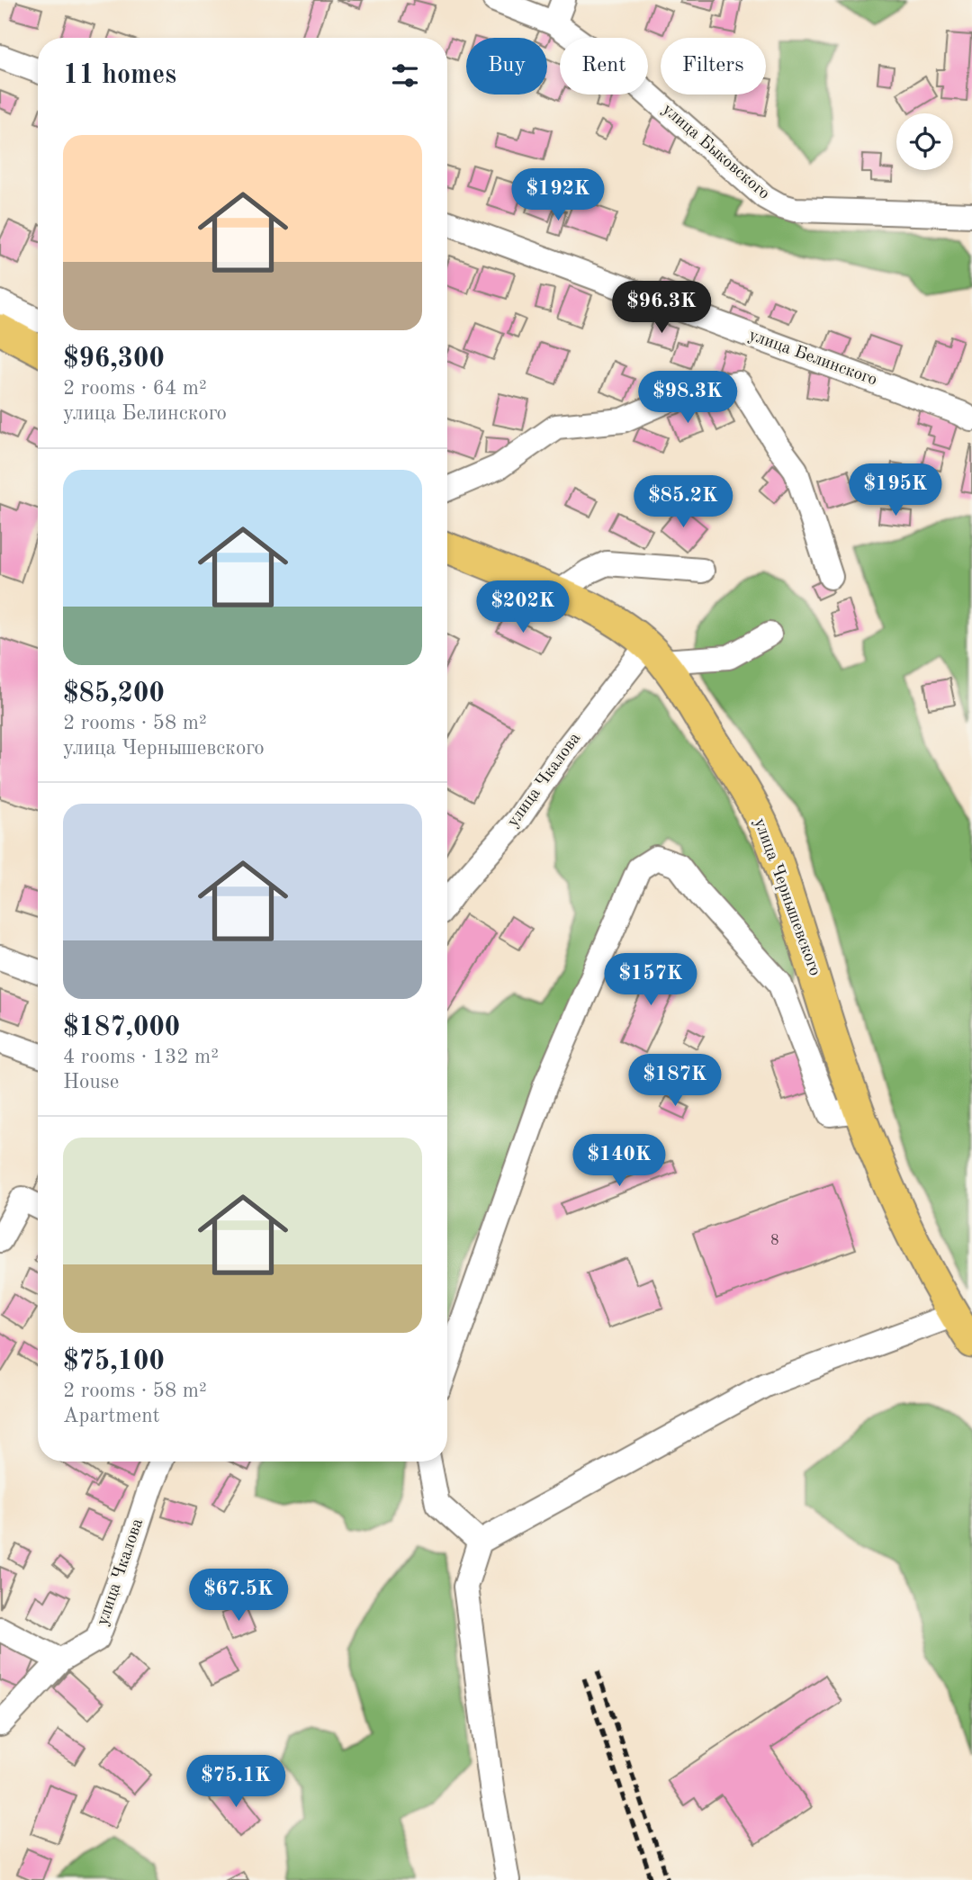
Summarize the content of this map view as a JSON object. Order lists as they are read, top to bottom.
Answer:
{
  "streets": {
    "main road": ["улица Чернышевского"],
    "street": ["улица Быковского", "улица Белинского", "улица Чкалова"]
  },
  "crossings": [
    ["улица Чкалова", "улица Чернышевского"]
  ],
  "house_numbers": ["8"],
  "page": {
    "chip": ["Buy", "Rent", "Filters"],
    "heading": "11 homes",
    "list": [
      {
        "name": "$96,300",
        "note": "2 rooms · 64 m² · улица Белинского"
      },
      {
        "name": "$85,200",
        "note": "2 rooms · 58 m² · улица Чернышевского"
      },
      {
        "name": "$187,000",
        "note": "4 rooms · 132 m² · House"
      },
      {
        "name": "$75,100",
        "note": "2 rooms · 58 m² · Apartment"
      }
    ],
    "price": [
      "$192K",
      "$96.3K",
      "$98.3K",
      "$195K",
      "$85.2K",
      "$202K",
      "$157K",
      "$187K",
      "$140K",
      "$67.5K",
      "$75.1K"
    ]
  }
}
